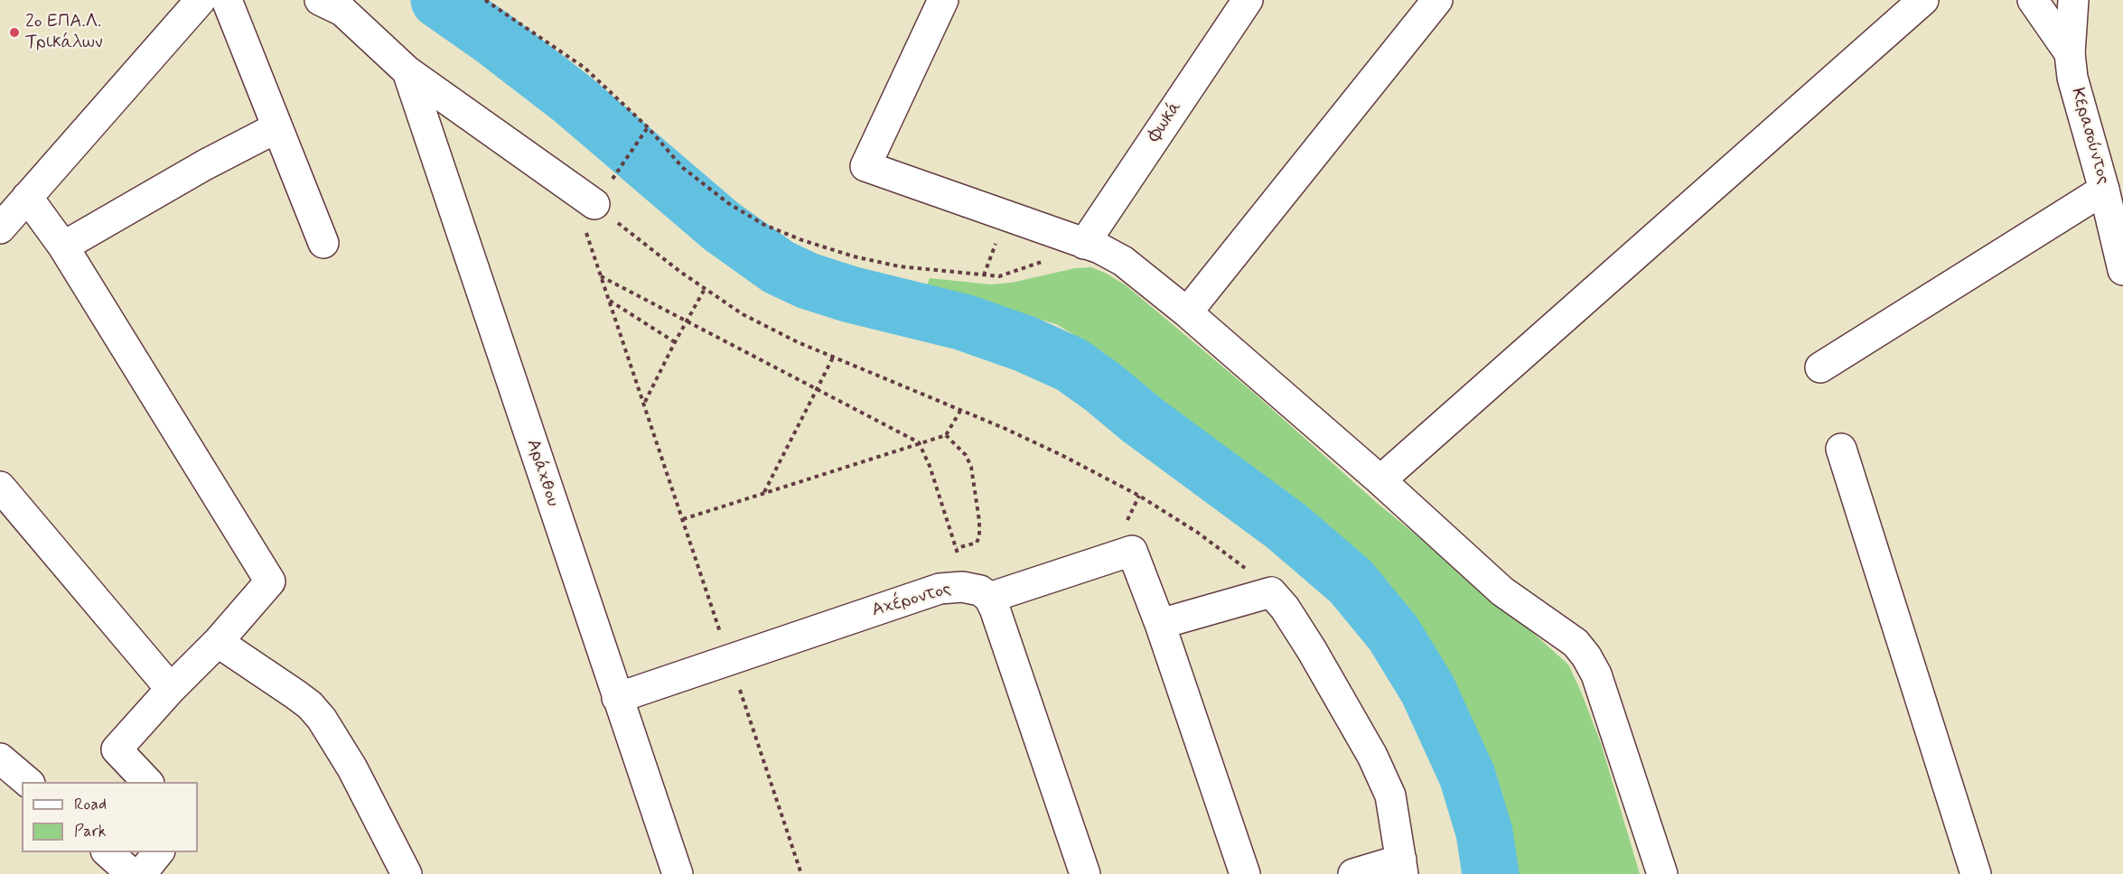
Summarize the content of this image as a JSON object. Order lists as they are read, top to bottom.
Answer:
{
  "streets": {
    "street": [
      "Φωκά",
      "Κερασούντος",
      "Αράχθου",
      "Αχέροντος"
    ]
  },
  "crossings": [
    ["Αράχθου", "Αχέροντος"]
  ],
  "places": ["2ο ΕΠΑ.Λ. Τρικάλων"],
  "legend": ["Road", "Park"]
}
